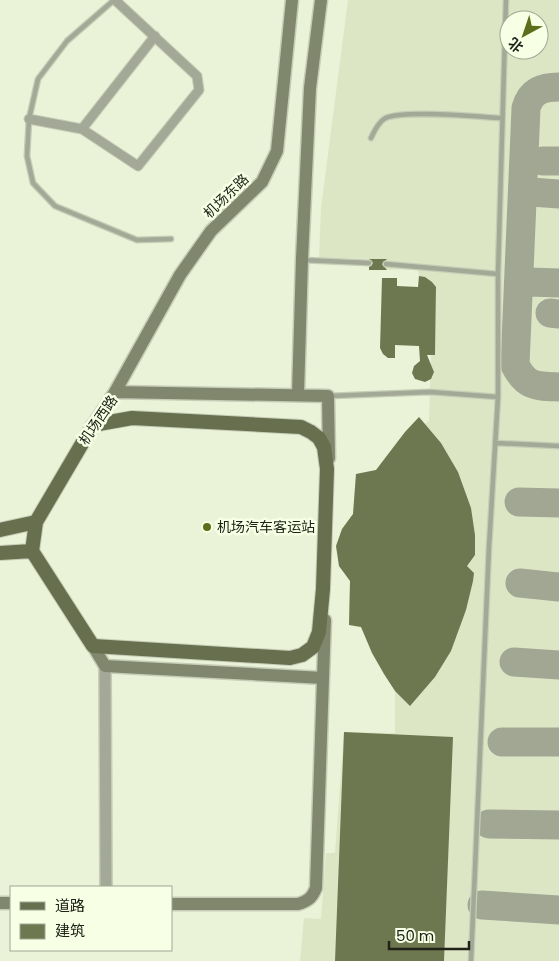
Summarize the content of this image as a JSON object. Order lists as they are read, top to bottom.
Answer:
{
  "streets": {
    "main road": ["机场东路", "机场西路"]
  },
  "crossings": [
    ["机场东路", "机场西路"]
  ],
  "places": ["机场汽车客运站"],
  "legend": ["道路", "建筑"],
  "scale_bar": "50 m",
  "north": "bottom left"
}
